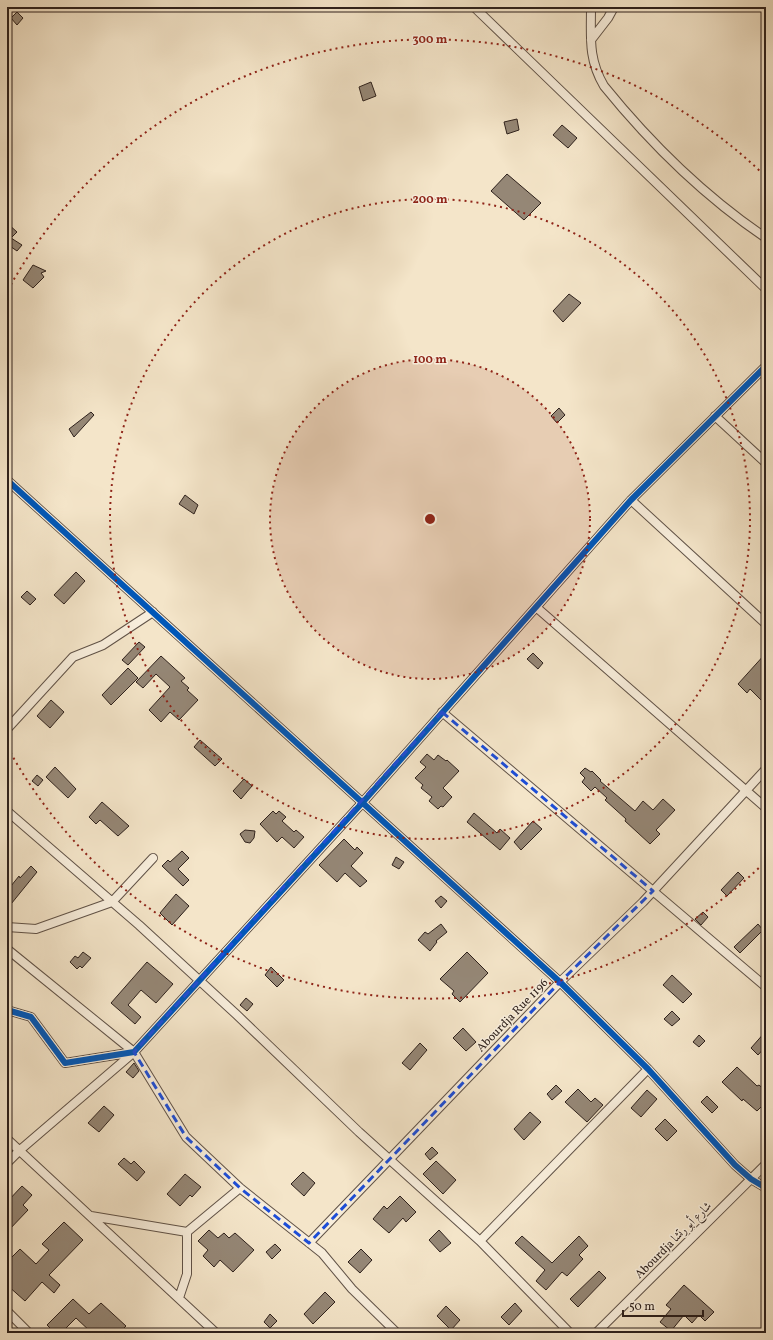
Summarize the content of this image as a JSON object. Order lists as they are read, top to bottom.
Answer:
{
  "streets": {
    "street": ["Abourdja Rue 1196", "Abourdja شارع أبو رتشا"]
  },
  "scale_bar": "50 m",
  "rings": ["300 m", "200 m", "100 m"]
}
